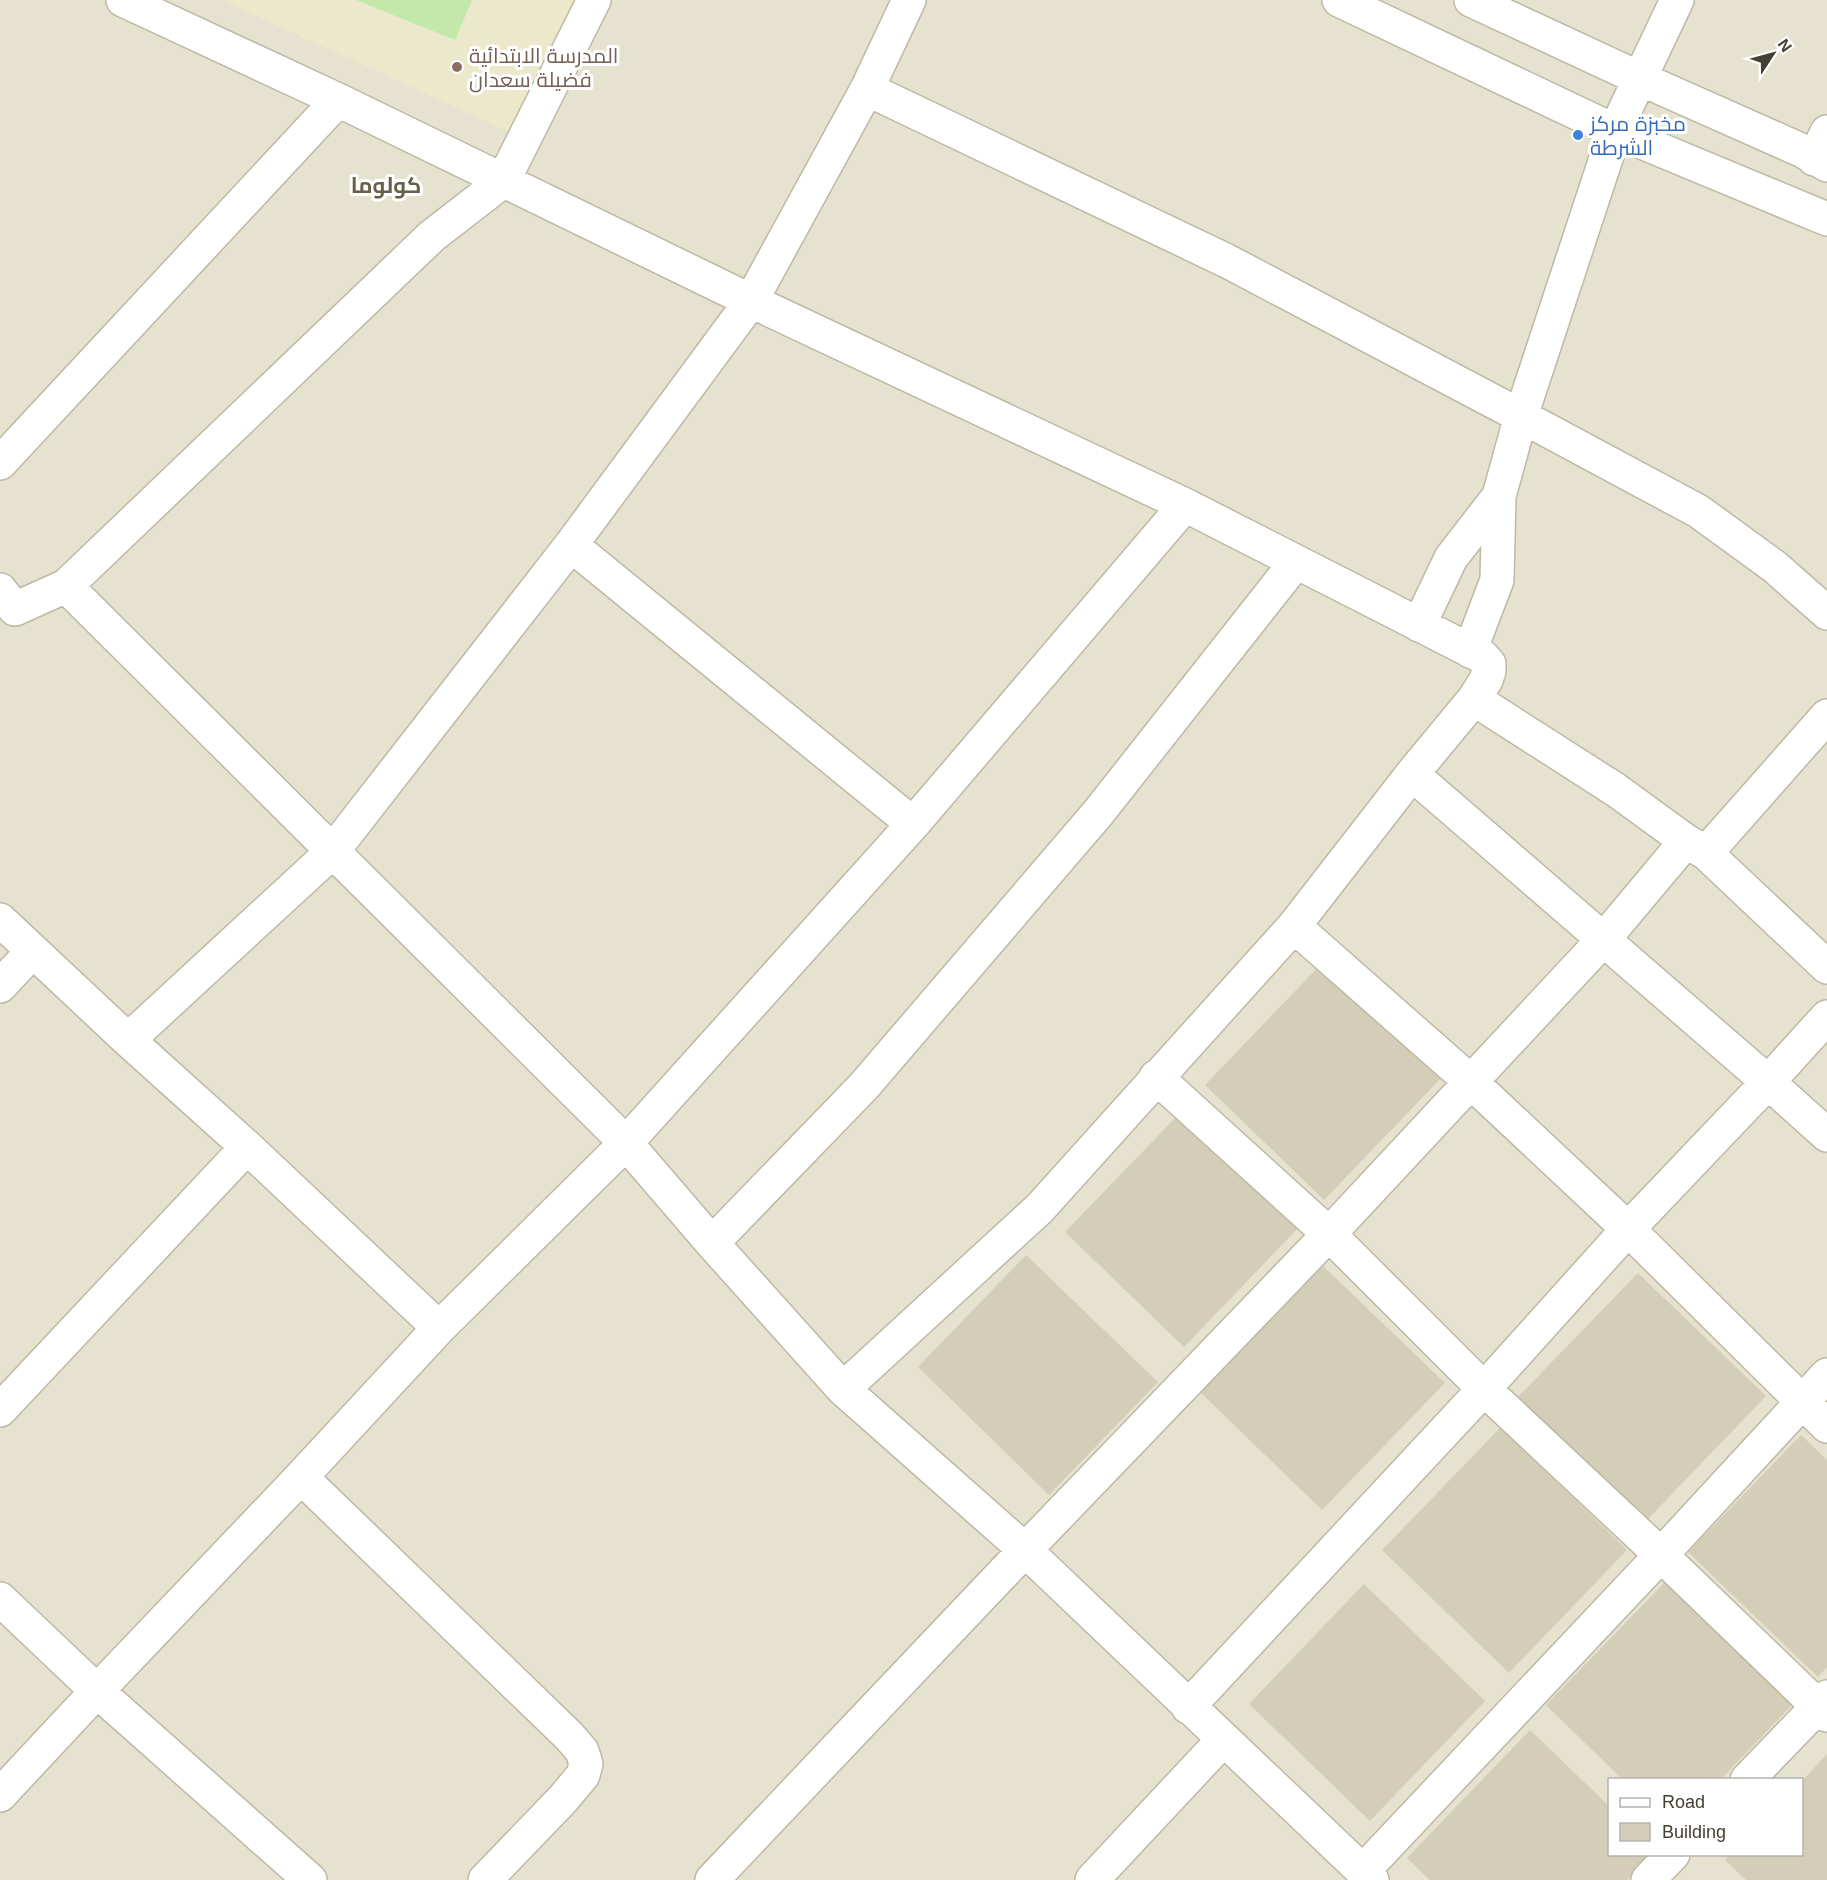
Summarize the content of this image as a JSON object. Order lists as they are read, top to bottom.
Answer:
{
  "districts": ["كولوما"],
  "places": ["المدرسة الابتدائية فضيلة سعدان", "مخبزة مركز الشرطة"],
  "legend": ["Road", "Building"],
  "north": "top right"
}
